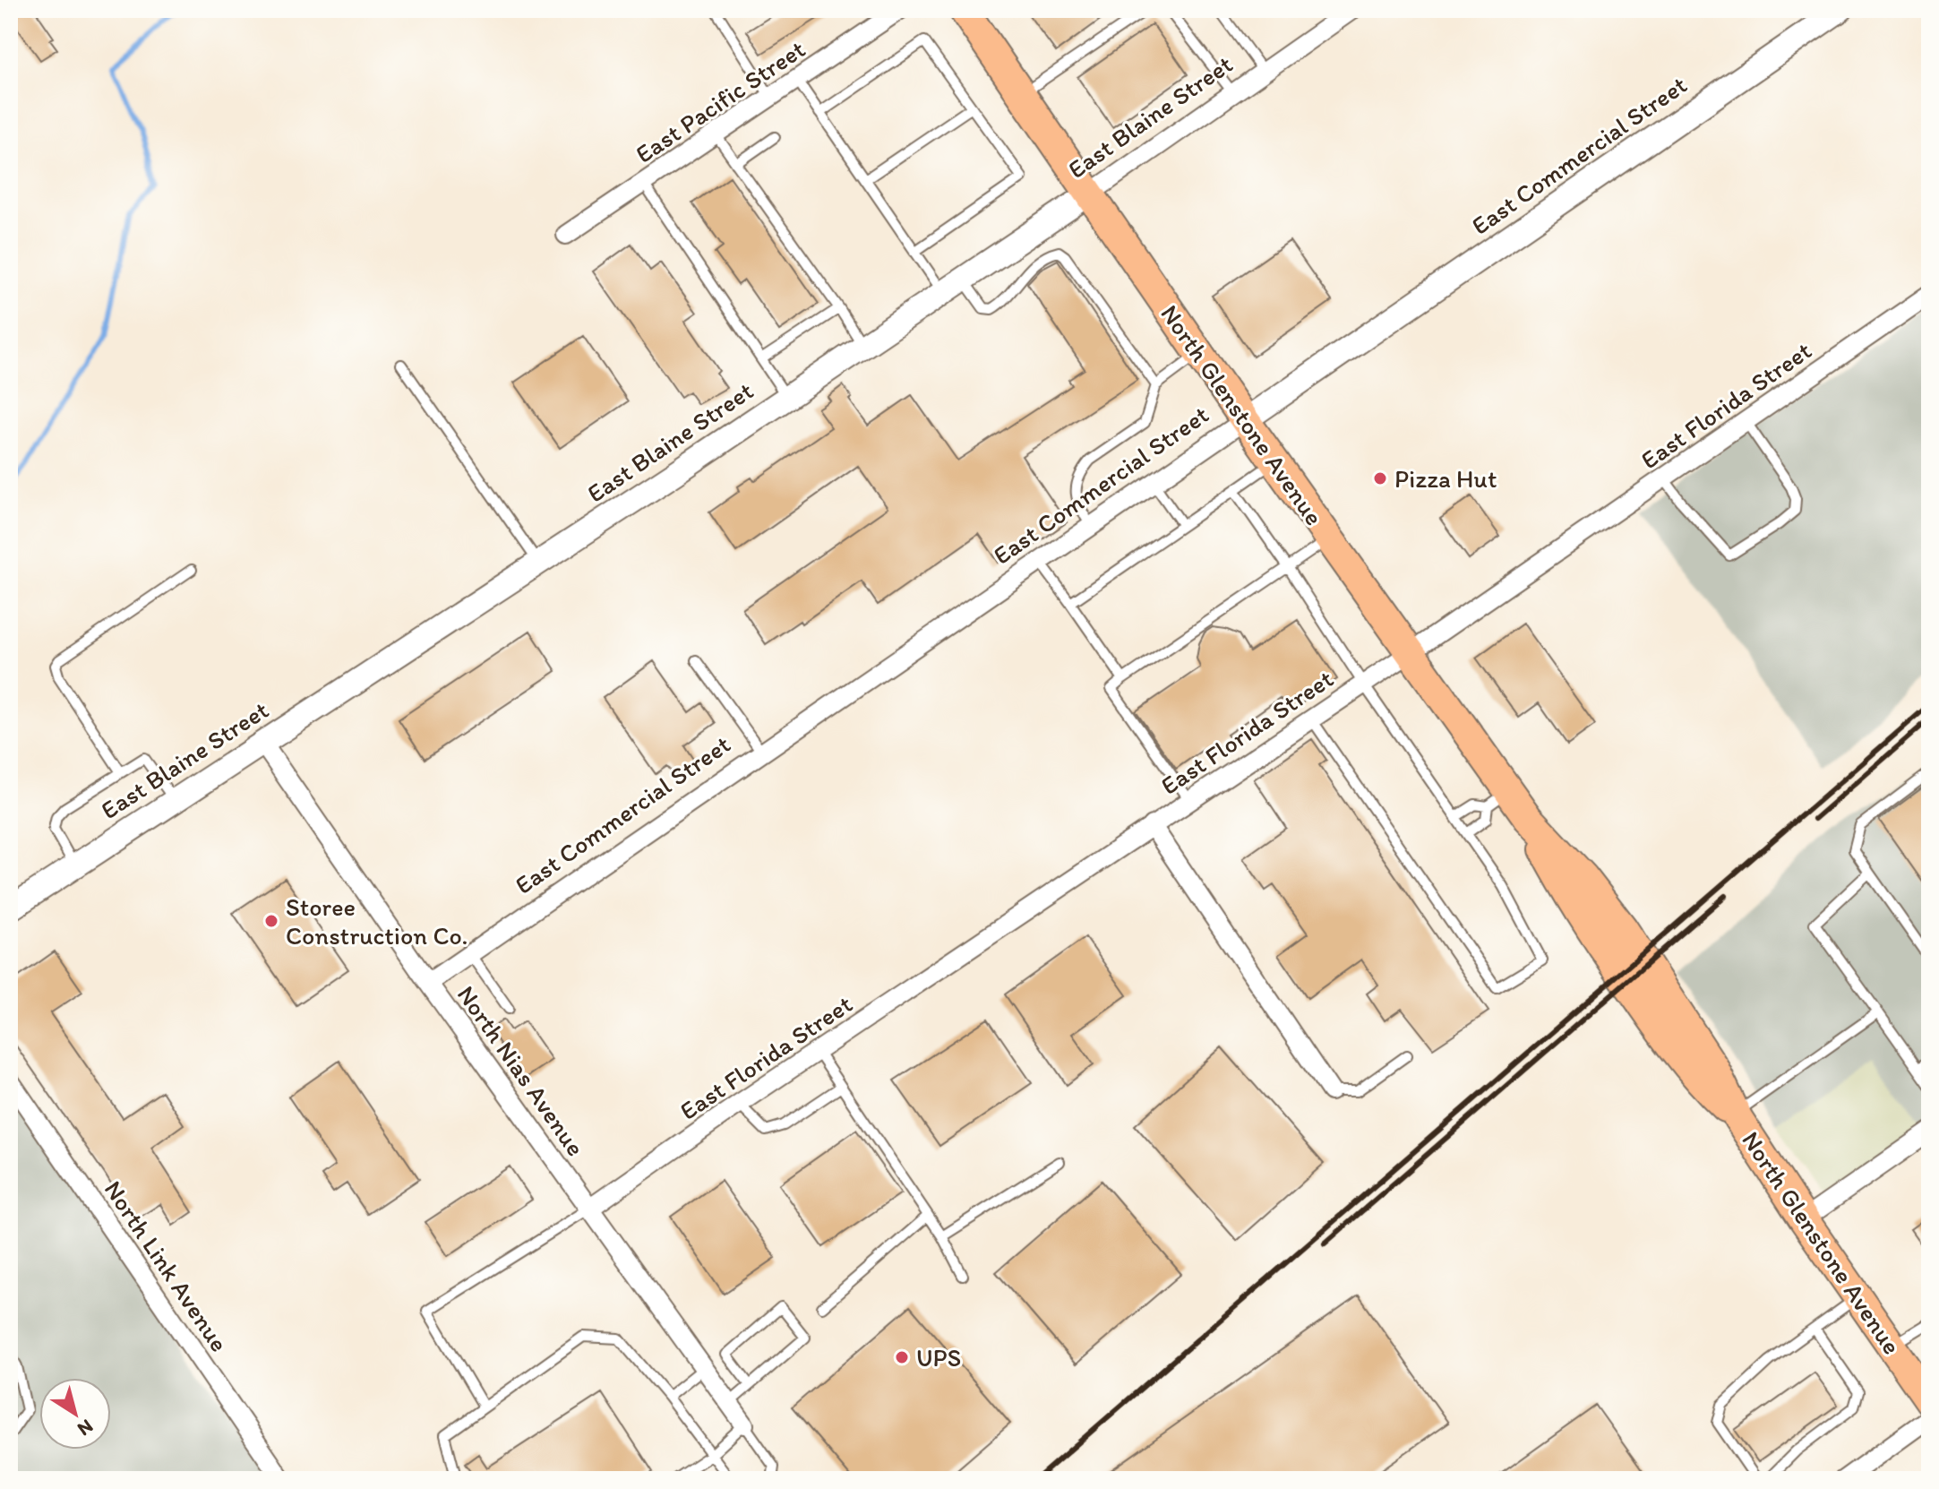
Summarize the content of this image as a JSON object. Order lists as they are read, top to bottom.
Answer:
{
  "streets": {
    "main road": ["North Glenstone Avenue"],
    "street": [
      "East Pacific Street",
      "East Blaine Street",
      "East Commercial Street",
      "East Florida Street",
      "North Nias Avenue",
      "North Link Avenue"
    ]
  },
  "crossings": [
    ["East Blaine Street", "North Glenstone Avenue"],
    ["East Blaine Street", "North Nias Avenue"],
    ["East Commercial Street", "North Glenstone Avenue"],
    ["East Commercial Street", "North Nias Avenue"],
    ["East Florida Street", "North Glenstone Avenue"],
    ["East Florida Street", "North Nias Avenue"]
  ],
  "places": ["Pizza Hut", "Storee Construction Co.", "UPS"],
  "north": "bottom right"
}
